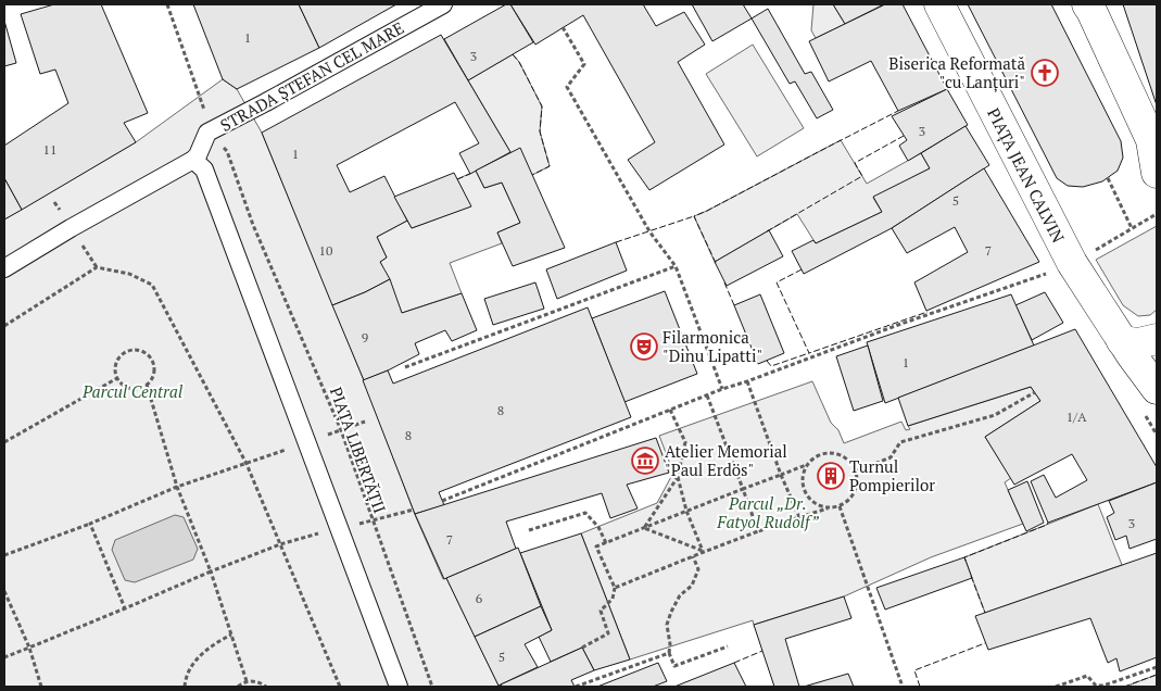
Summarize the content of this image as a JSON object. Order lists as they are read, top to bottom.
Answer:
{
  "streets": {
    "street": ["STRADA ȘTEFAN CEL MARE", "PIAȚA JEAN CALVIN"],
    "path": ["PIAȚA LIBERTĂȚII"]
  },
  "crossings": [
    ["STRADA ȘTEFAN CEL MARE", "PIAȚA LIBERTĂȚII"]
  ],
  "parks": ["Parcul Central", "Parcul „Dr. Fatyol Rudolf”"],
  "places": {
    "church": ["Biserica Reformată \"cu Lanțuri\""],
    "theatre": ["Filarmonica \"Dinu Lipatti\""],
    "museum": ["Atelier Memorial \"Paul Erdös\""],
    "building": ["Turnul Pompierilor"]
  },
  "house_numbers": [
    "1",
    "3",
    "3",
    "11",
    "1",
    "5",
    "10",
    "7",
    "9",
    "1",
    "8",
    "1/A",
    "8",
    "3",
    "7",
    "6",
    "5"
  ]
}
